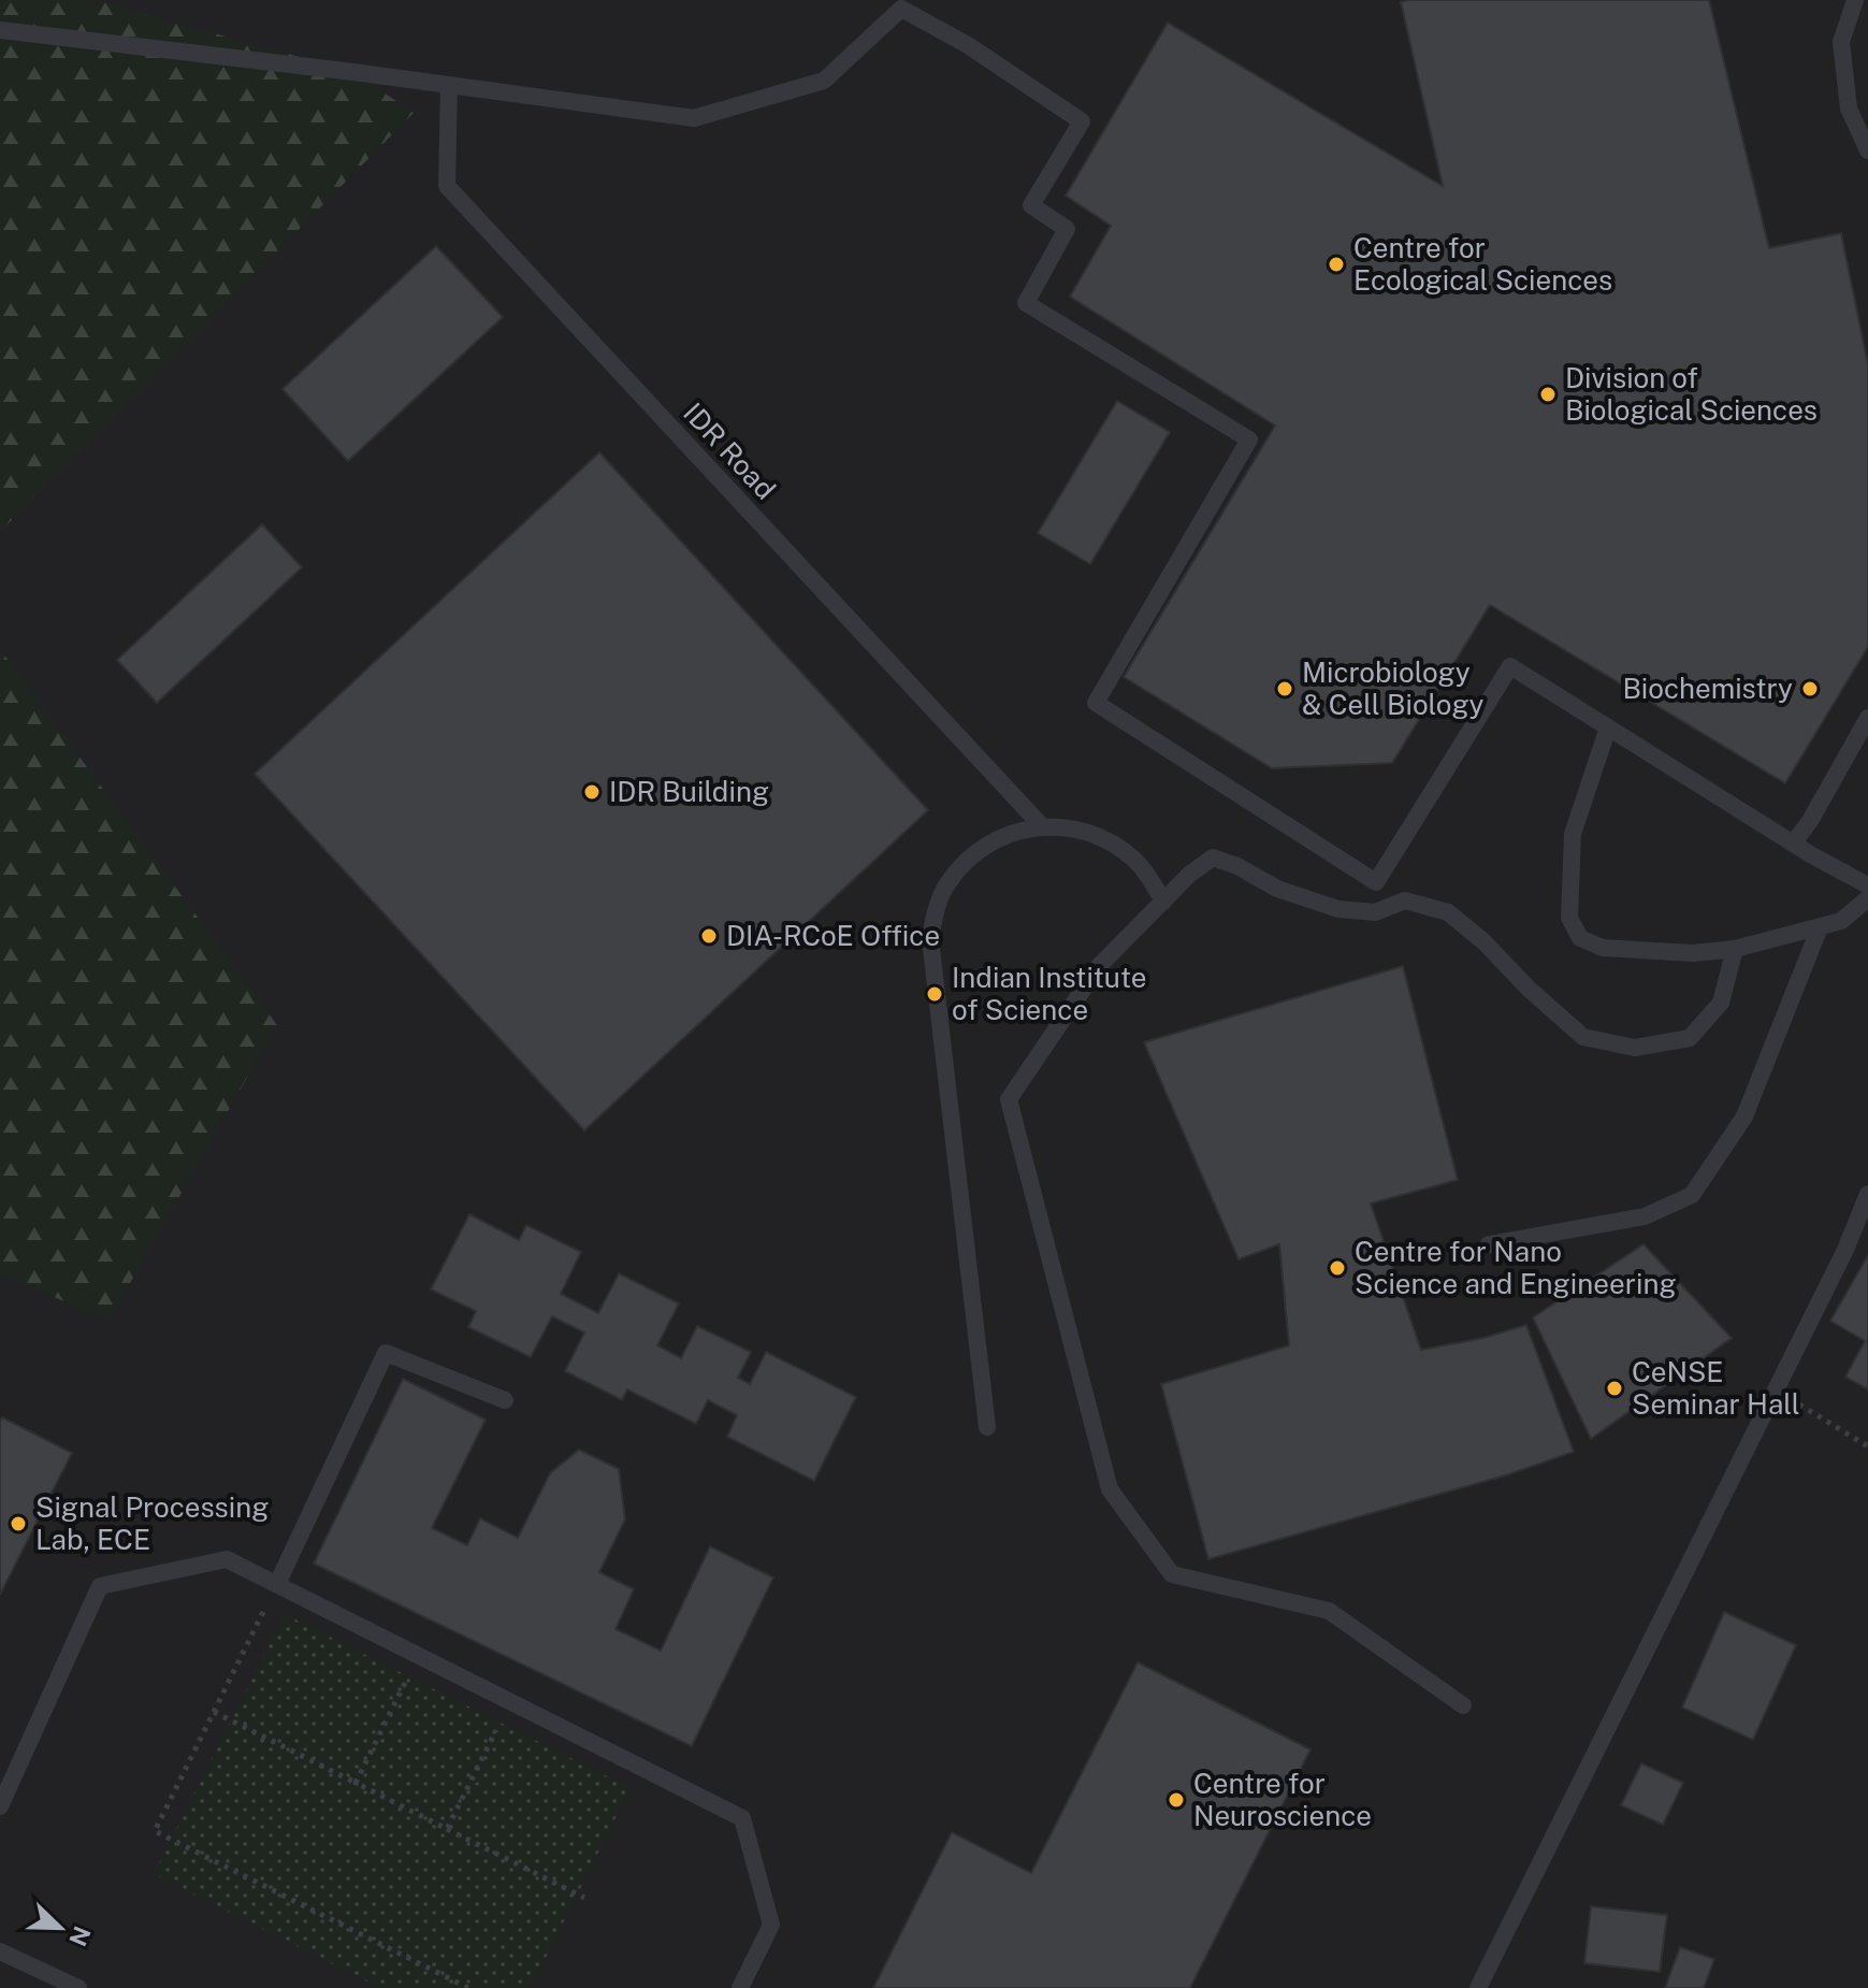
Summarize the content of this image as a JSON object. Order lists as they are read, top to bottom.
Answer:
{
  "streets": {
    "lane": ["IDR Road"]
  },
  "places": [
    "Centre for Ecological Sciences",
    "Division of Biological Sciences",
    "Microbiology & Cell Biology",
    "Biochemistry",
    "IDR Building",
    "DIA-RCoE Office",
    "Indian Institute of Science",
    "Centre for Nano Science and Engineering",
    "CeNSE Seminar Hall",
    "Signal Processing Lab, ECE",
    "Centre for Neuroscience"
  ],
  "north": "bottom right"
}
